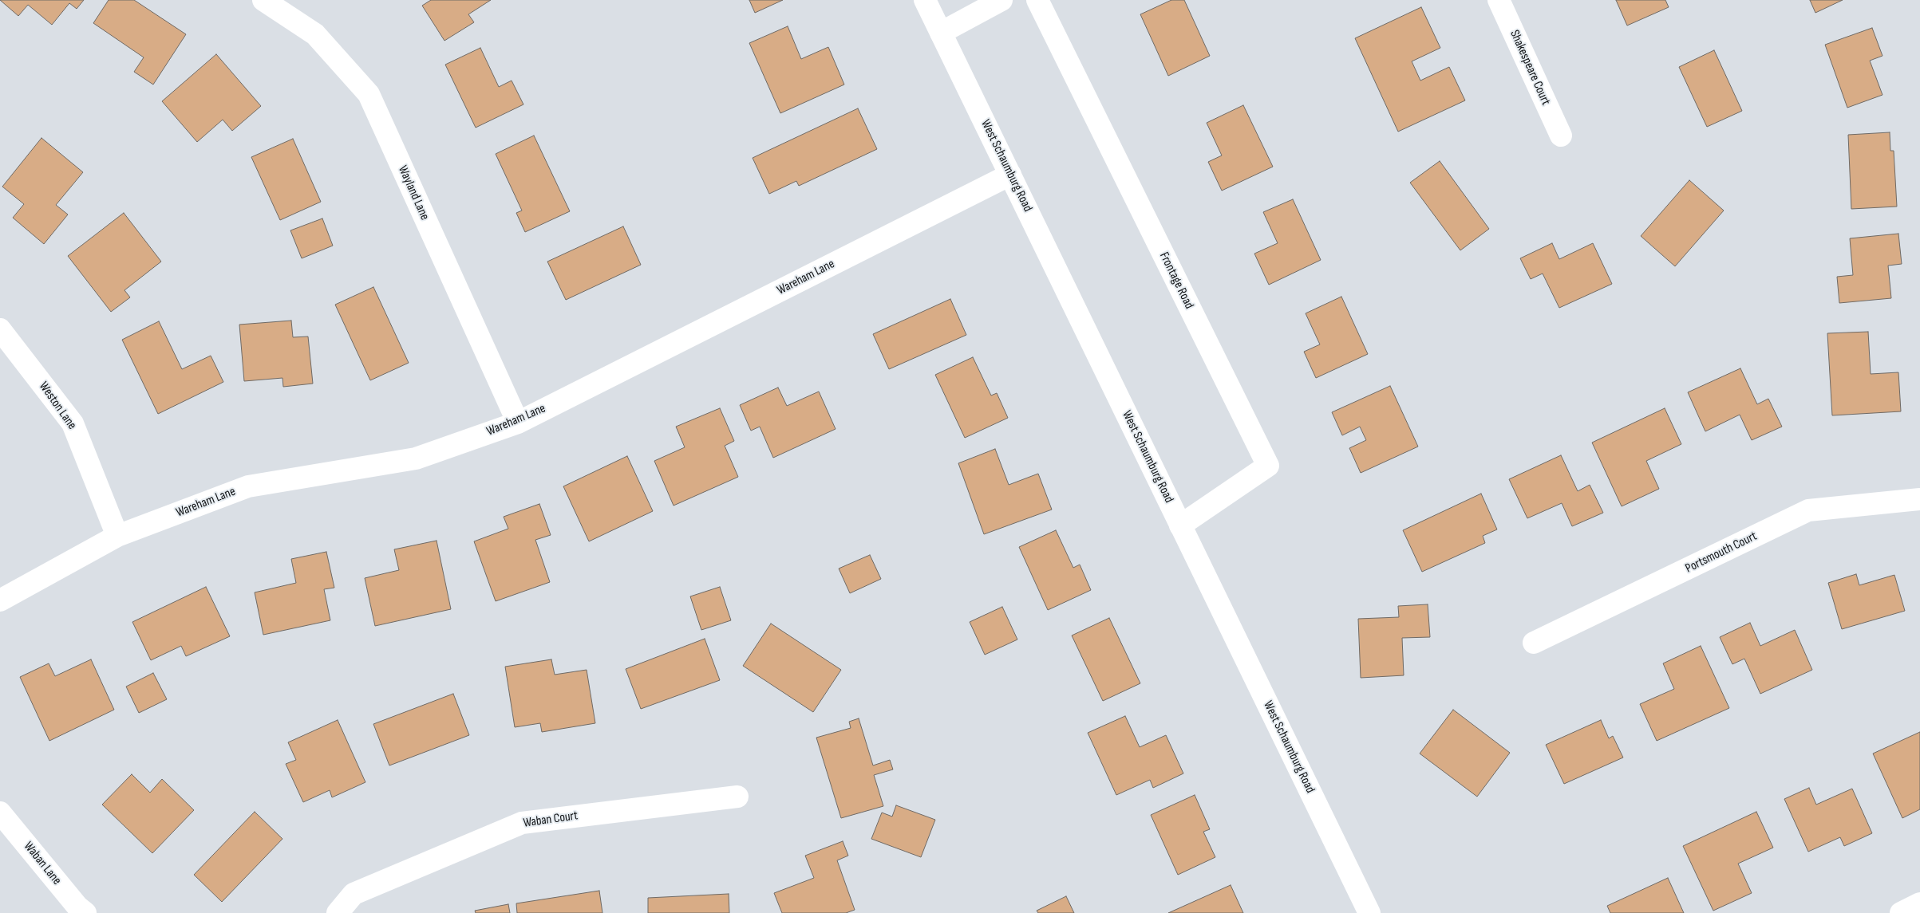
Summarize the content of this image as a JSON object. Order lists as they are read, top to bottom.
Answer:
{
  "streets": {
    "street": [
      "Shakespeare Court",
      "West Schaumburg Road",
      "Wayland Lane",
      "Wareham Lane",
      "Frontage Road",
      "Weston Lane",
      "Portsmouth Court",
      "Waban Court",
      "Waban Lane"
    ]
  },
  "crossings": [
    ["West Schaumburg Road", "Wareham Lane"],
    ["West Schaumburg Road", "Frontage Road"],
    ["Wayland Lane", "Wareham Lane"],
    ["Wareham Lane", "Weston Lane"]
  ]
}
